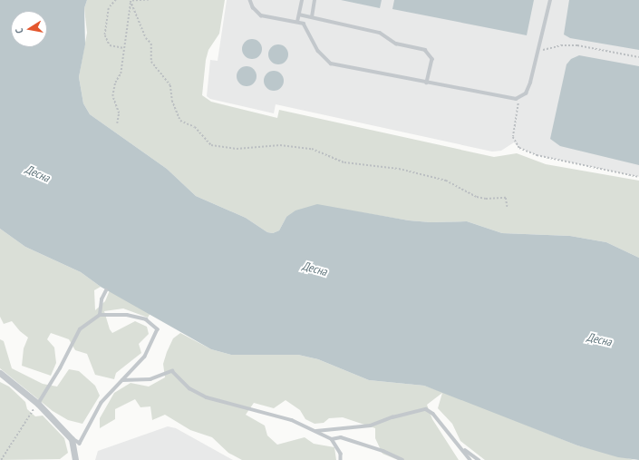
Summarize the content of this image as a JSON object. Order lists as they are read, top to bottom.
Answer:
{
  "water": ["Десна"],
  "north": "left"
}
